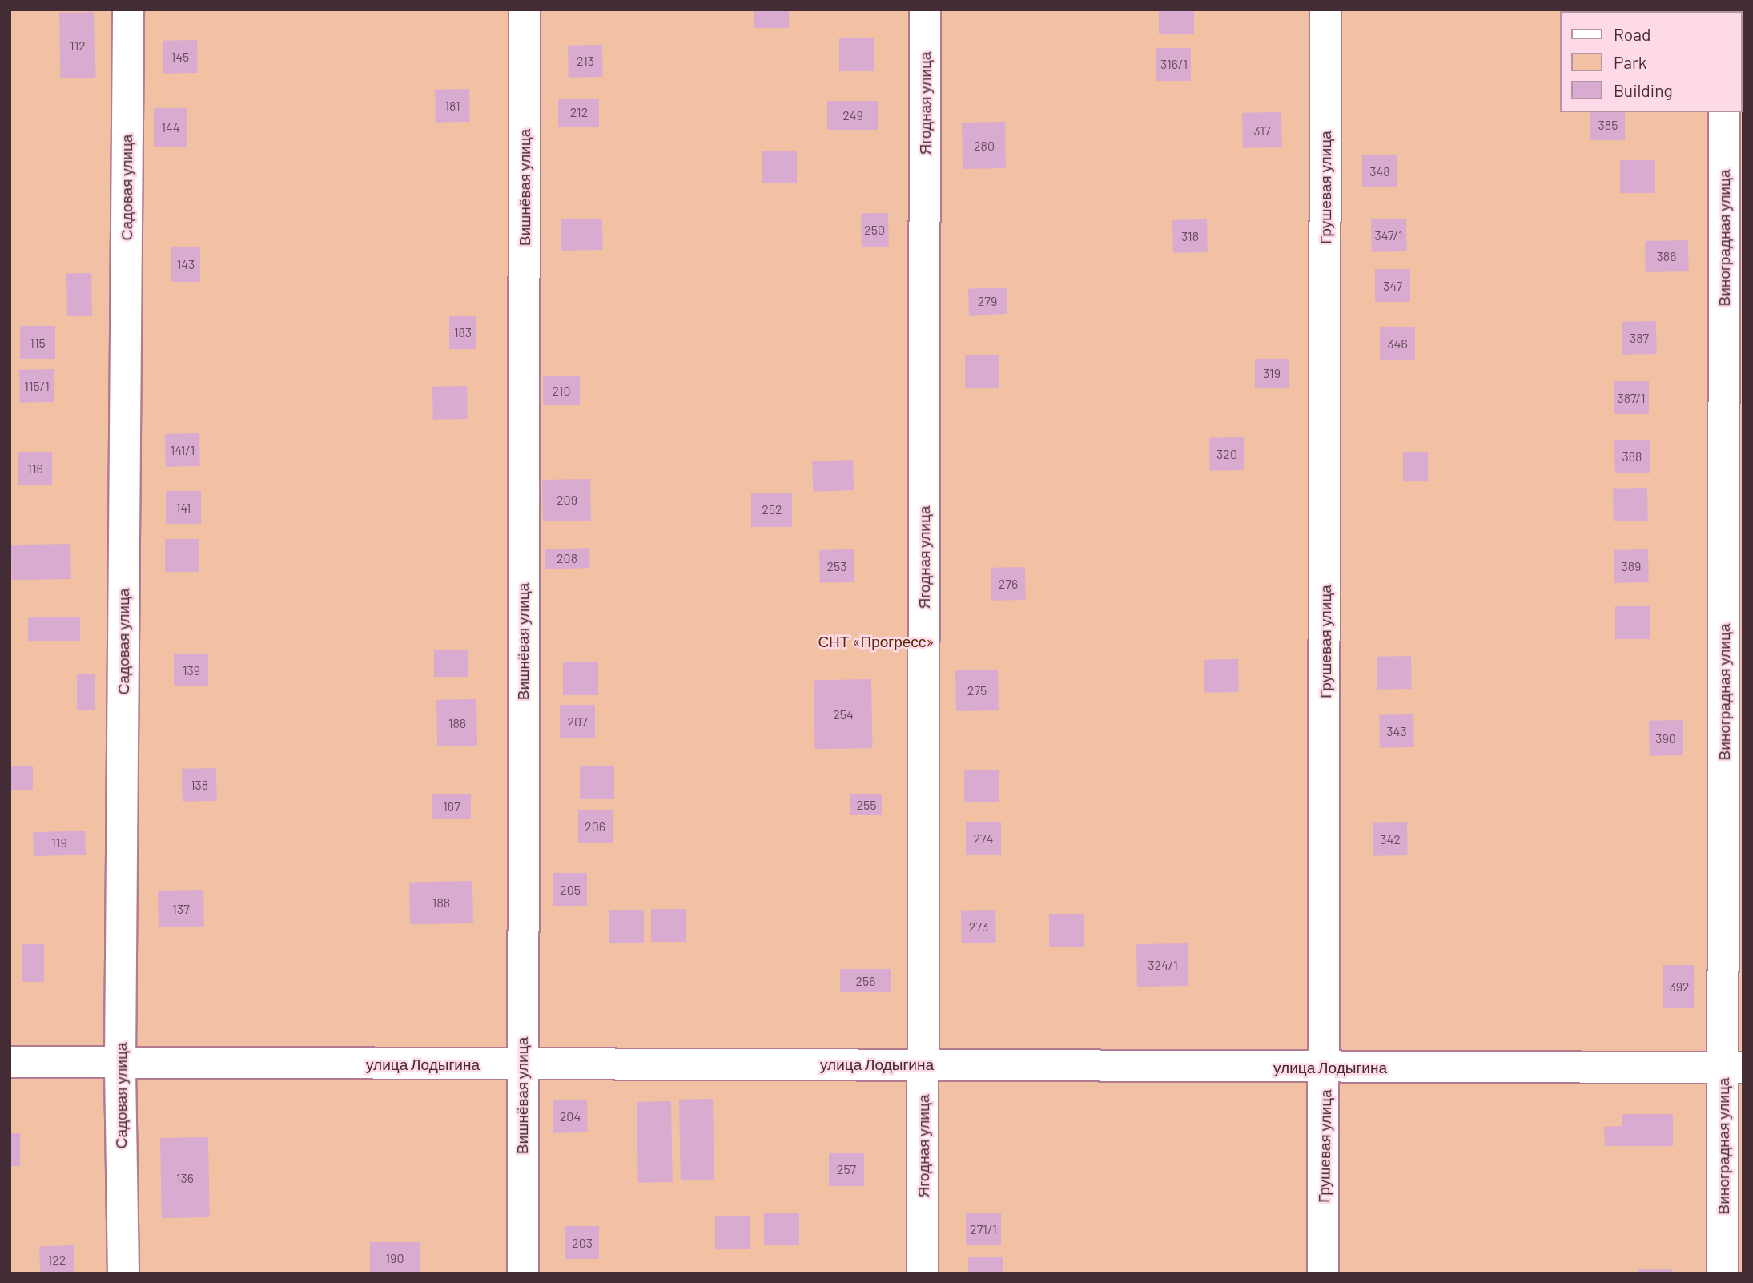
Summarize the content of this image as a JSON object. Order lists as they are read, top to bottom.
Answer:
{
  "streets": {
    "street": [
      "Ягодная улица",
      "Садовая улица",
      "Вишнёвая улица",
      "Грушевая улица",
      "Виноградная улица",
      "улица Лодыгина"
    ]
  },
  "crossings": [
    ["Ягодная улица", "улица Лодыгина"],
    ["Садовая улица", "улица Лодыгина"],
    ["Вишнёвая улица", "улица Лодыгина"],
    ["Грушевая улица", "улица Лодыгина"],
    ["Виноградная улица", "улица Лодыгина"]
  ],
  "parks": ["СНТ «Прогресс»"],
  "house_numbers": [
    "112",
    "145",
    "213",
    "316/1",
    "181",
    "212",
    "249",
    "385",
    "144",
    "317",
    "280",
    "348",
    "250",
    "347/1",
    "318",
    "386",
    "143",
    "347",
    "279",
    "183",
    "387",
    "115",
    "346",
    "319",
    "115/1",
    "210",
    "387/1",
    "141/1",
    "320",
    "388",
    "116",
    "209",
    "141",
    "252",
    "208",
    "253",
    "389",
    "276",
    "139",
    "275",
    "254",
    "207",
    "186",
    "343",
    "390",
    "138",
    "255",
    "187",
    "206",
    "274",
    "342",
    "119",
    "205",
    "188",
    "137",
    "273",
    "324/1",
    "256",
    "392",
    "204",
    "257",
    "136",
    "271/1",
    "203",
    "190",
    "122"
  ],
  "legend": ["Road", "Park", "Building"]
}
